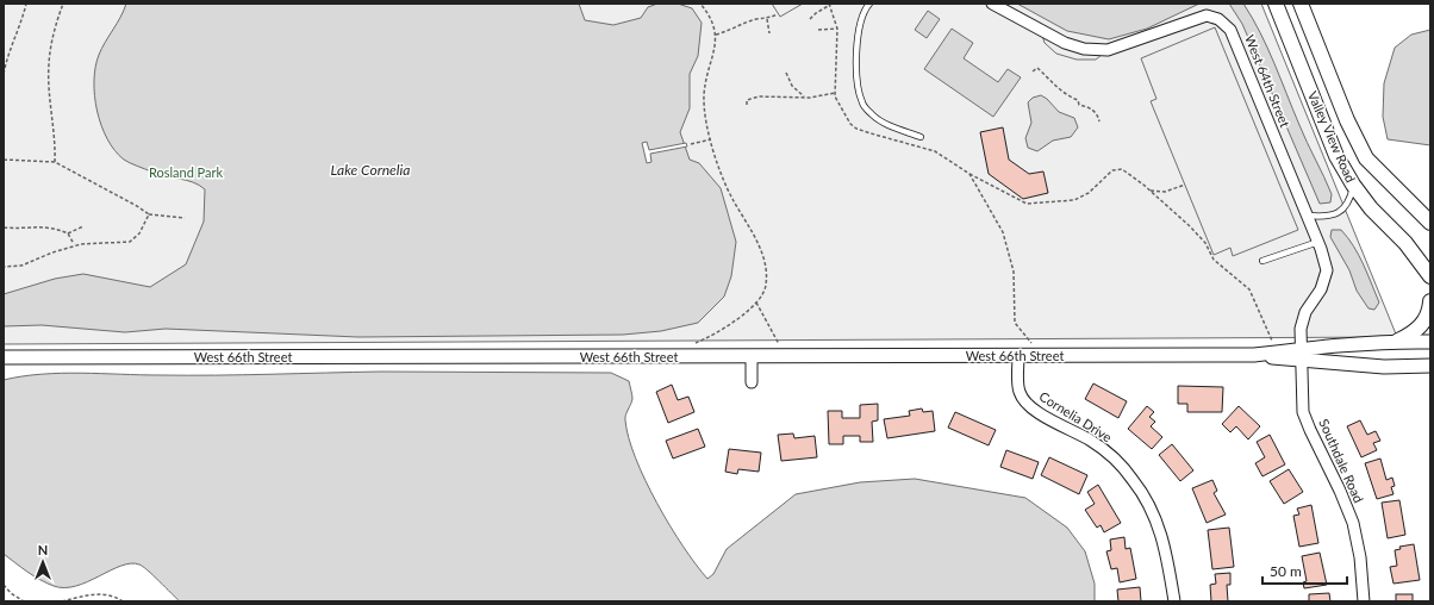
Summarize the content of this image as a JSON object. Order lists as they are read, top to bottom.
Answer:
{
  "streets": {
    "main road": ["Valley View Road"],
    "street": [
      "West 64th Street",
      "West 66th Street",
      "Cornelia Drive",
      "Southdale Road"
    ]
  },
  "crossings": [
    ["West 64th Street", "West 66th Street"],
    ["West 64th Street", "Southdale Road"],
    ["West 66th Street", "Cornelia Drive"],
    ["West 66th Street", "Southdale Road"]
  ],
  "water": ["Lake Cornelia"],
  "parks": ["Rosland Park"],
  "scale_bar": "50 m",
  "north": "top"
}
